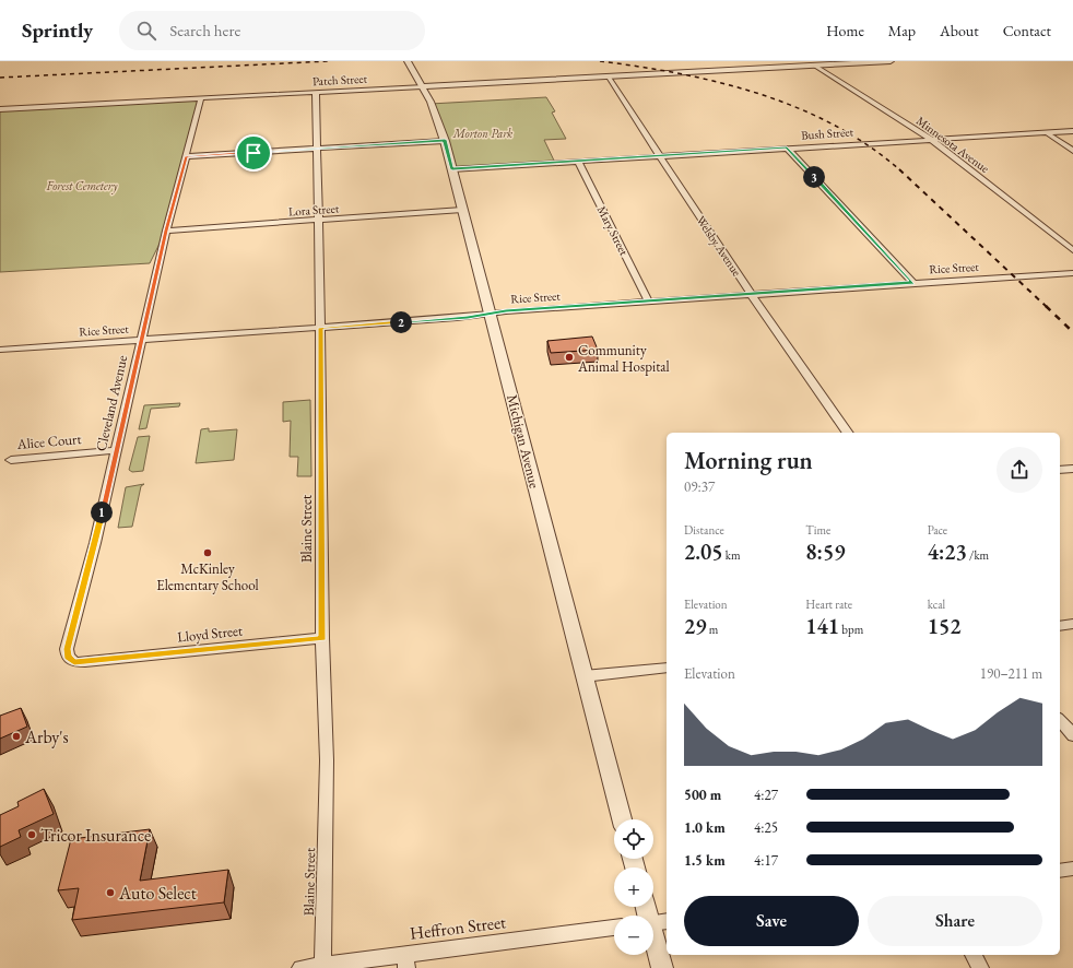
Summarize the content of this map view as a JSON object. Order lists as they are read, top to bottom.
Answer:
{
  "streets": {
    "street": [
      "Patch Street",
      "Bush Street",
      "Minnesota Avenue",
      "Lora Street",
      "Mary Street",
      "Welsby Avenue",
      "Rice Street",
      "Cleveland Avenue",
      "Alice Court",
      "Michigan Avenue",
      "Blaine Street",
      "Lloyd Street",
      "Heffron Street"
    ]
  },
  "crossings": [
    ["Patch Street", "Minnesota Avenue"],
    ["Patch Street", "Welsby Avenue"],
    ["Patch Street", "Cleveland Avenue"],
    ["Patch Street", "Michigan Avenue"],
    ["Patch Street", "Blaine Street"],
    ["Bush Street", "Minnesota Avenue"],
    ["Bush Street", "Mary Street"],
    ["Bush Street", "Welsby Avenue"],
    ["Bush Street", "Michigan Avenue"],
    ["Lora Street", "Cleveland Avenue"],
    ["Lora Street", "Michigan Avenue"],
    ["Lora Street", "Blaine Street"],
    ["Mary Street", "Rice Street"],
    ["Welsby Avenue", "Rice Street"],
    ["Rice Street", "Cleveland Avenue"],
    ["Rice Street", "Michigan Avenue"],
    ["Rice Street", "Blaine Street"],
    ["Cleveland Avenue", "Alice Court"],
    ["Cleveland Avenue", "Lloyd Street"],
    ["Blaine Street", "Lloyd Street"],
    ["Blaine Street", "Heffron Street"]
  ],
  "parks": ["Morton Park", "Forest Cemetery"],
  "places": [
    "Community Animal Hospital",
    "McKinley Elementary School",
    "Arby's",
    "Tricor Insurance",
    "Auto Select"
  ],
  "page": {
    "header": "Sprintly",
    "search": "Search here",
    "nav": [
      "Home",
      "Map",
      "About",
      "Contact"
    ],
    "pins": ["3", "2", "1"],
    "heading": ["Morning run", "09:37"],
    "stats": [
      ["Distance", "2.05 km"],
      ["Time", "8:59"],
      ["Pace", "4:23 /km"],
      ["Elevation", "29 m"],
      ["Heart rate", "141 bpm"],
      ["kcal", "152"]
    ],
    "chart": ["Elevation", "190–211 m"],
    "list": [
      {
        "name": "500 m",
        "note": "4:27"
      },
      {
        "name": "1.0 km",
        "note": "4:25"
      },
      {
        "name": "1.5 km",
        "note": "4:17"
      }
    ],
    "map_buttons": ["+", "−"],
    "buttons": ["Save", "Share"]
  }
}
